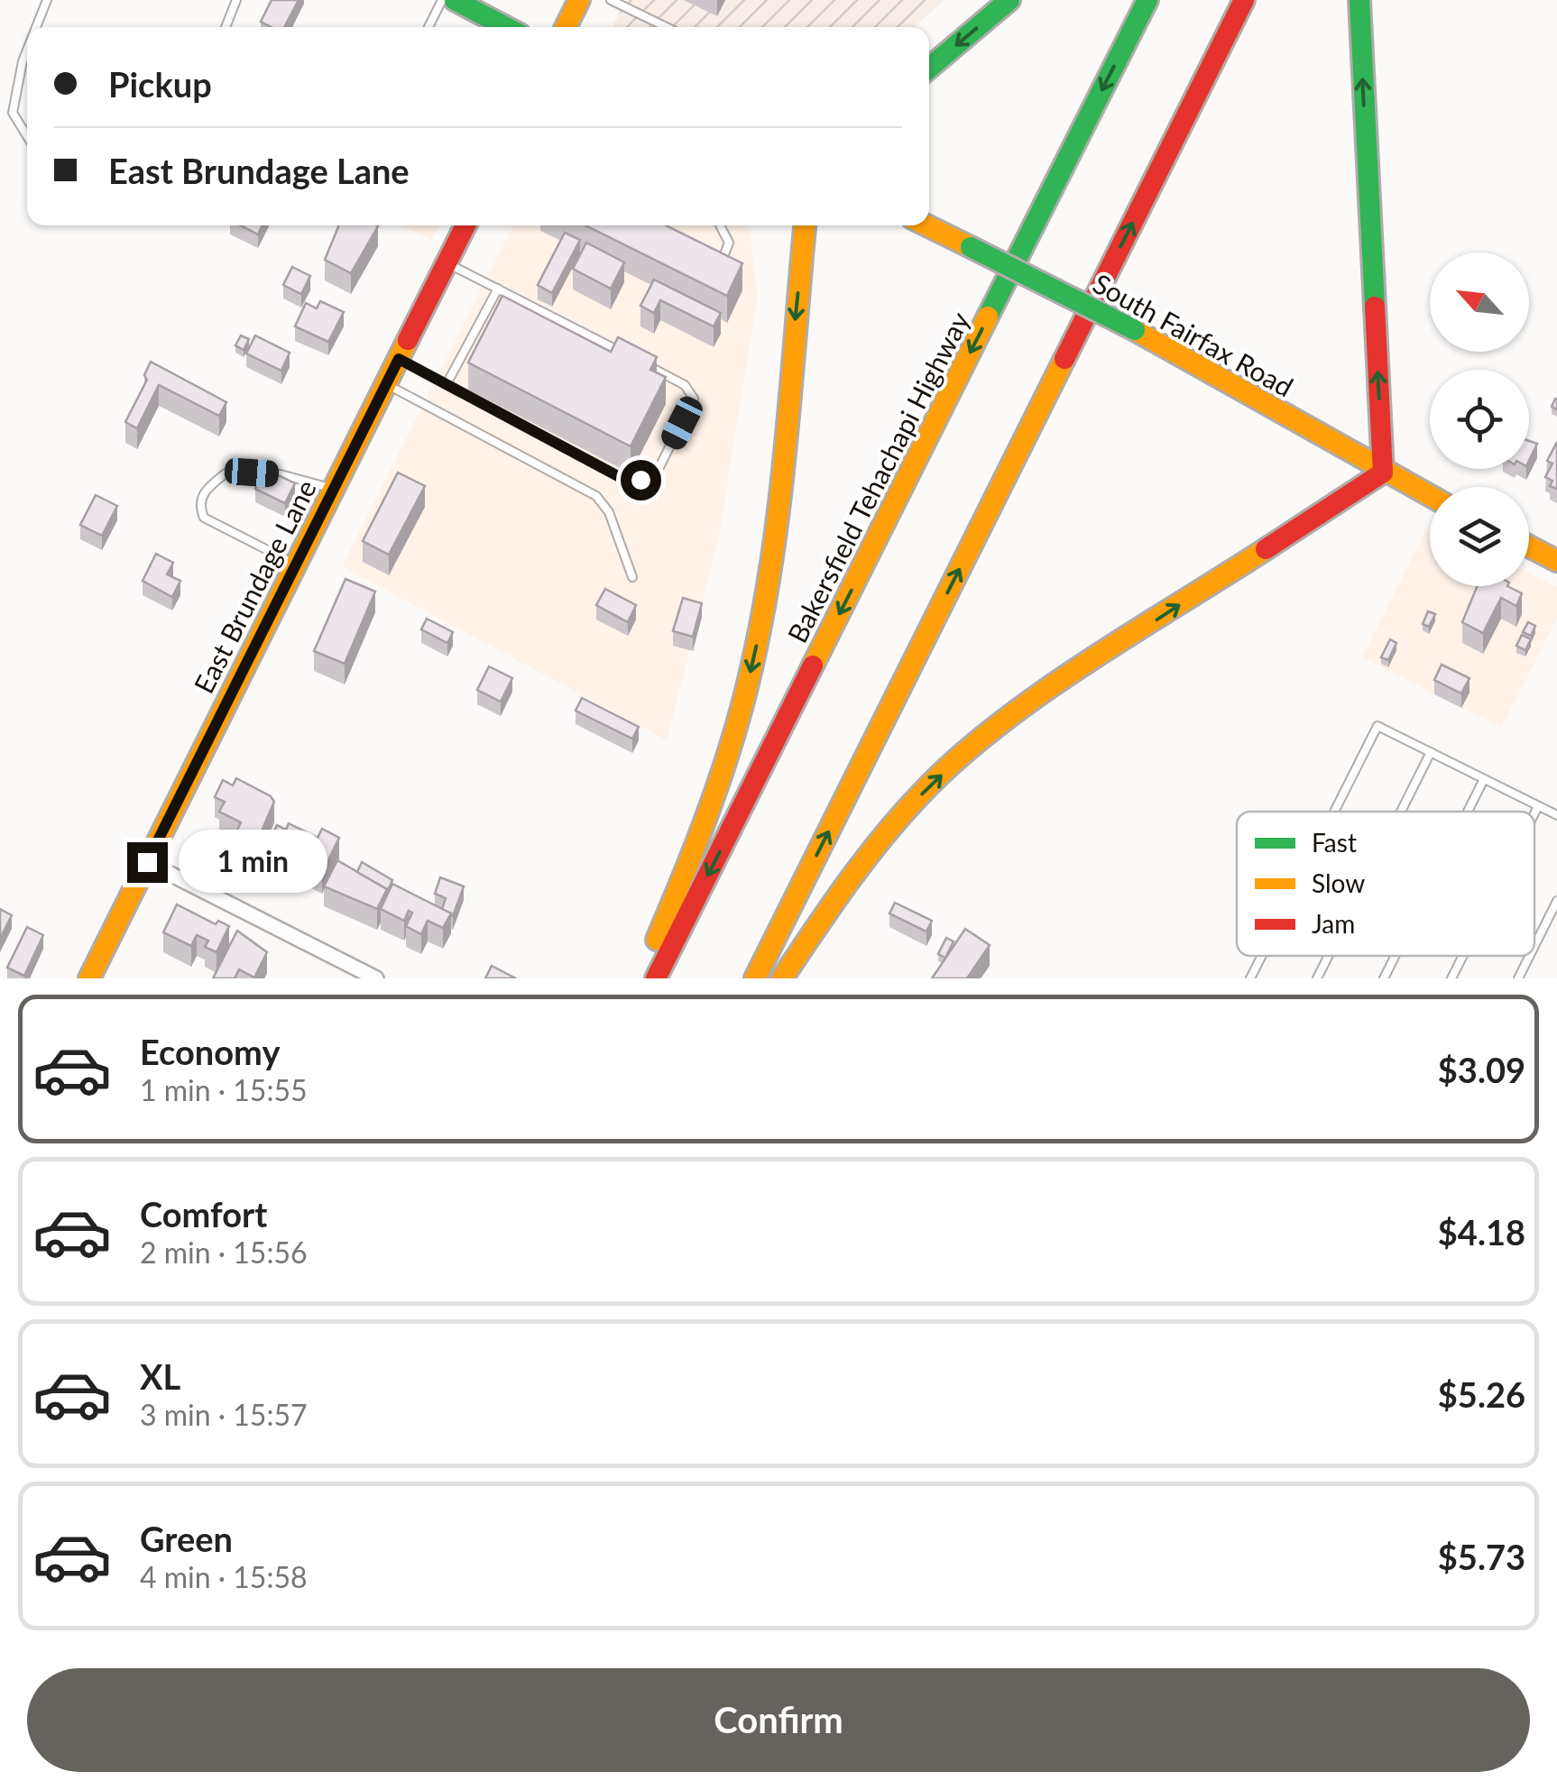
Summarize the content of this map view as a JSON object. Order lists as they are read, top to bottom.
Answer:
{
  "streets": {
    "main road": ["South Fairfax Road", "Bakersfield Tehachapi Highway", "East Brundage Lane"]
  },
  "legend": ["Fast", "Slow", "Jam"],
  "north": "top left",
  "page": {
    "banner": ["Pickup", "East Brundage Lane"],
    "bubble": "1 min",
    "list": [
      {
        "name": "Economy",
        "note": "1 min · 15:55",
        "value": "$3.09"
      },
      {
        "name": "Comfort",
        "note": "2 min · 15:56",
        "value": "$4.18"
      },
      {
        "name": "XL",
        "note": "3 min · 15:57",
        "value": "$5.26"
      },
      {
        "name": "Green",
        "note": "4 min · 15:58",
        "value": "$5.73"
      }
    ],
    "buttons": "Confirm"
  }
}
